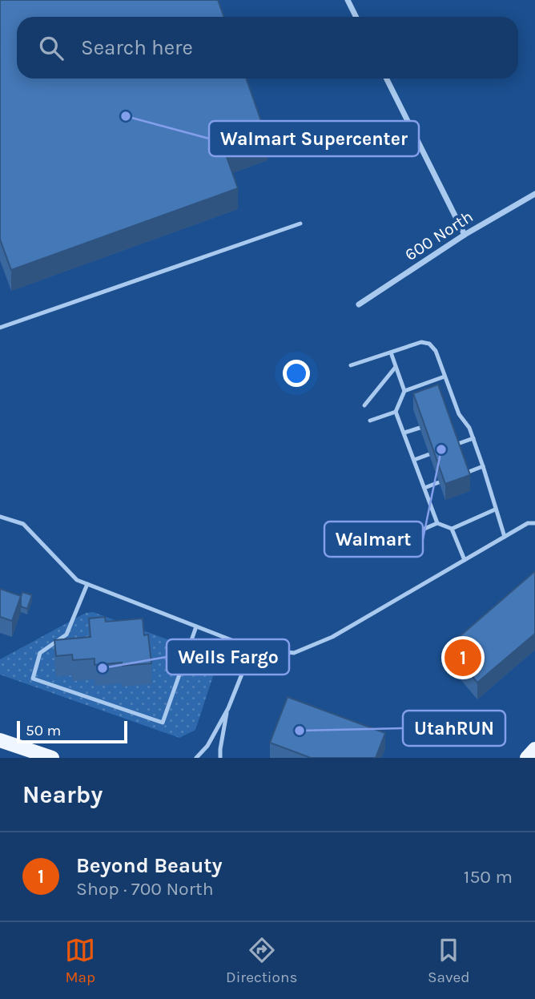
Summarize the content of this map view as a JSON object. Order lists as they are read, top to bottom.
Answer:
{
  "streets": {
    "street": ["600 North"]
  },
  "places": [
    "Walmart Supercenter",
    "Walmart",
    "Wells Fargo",
    "UtahRUN"
  ],
  "scale_bar": "50 m",
  "page": {
    "search": "Search here",
    "pins": "1",
    "scale": "50 m",
    "heading": "Nearby",
    "list": [
      {
        "mark": "1",
        "name": "Beyond Beauty",
        "note": "Shop · 700 North",
        "value": "150 m"
      }
    ],
    "nav": ["Map", "Directions", "Saved"]
  }
}
